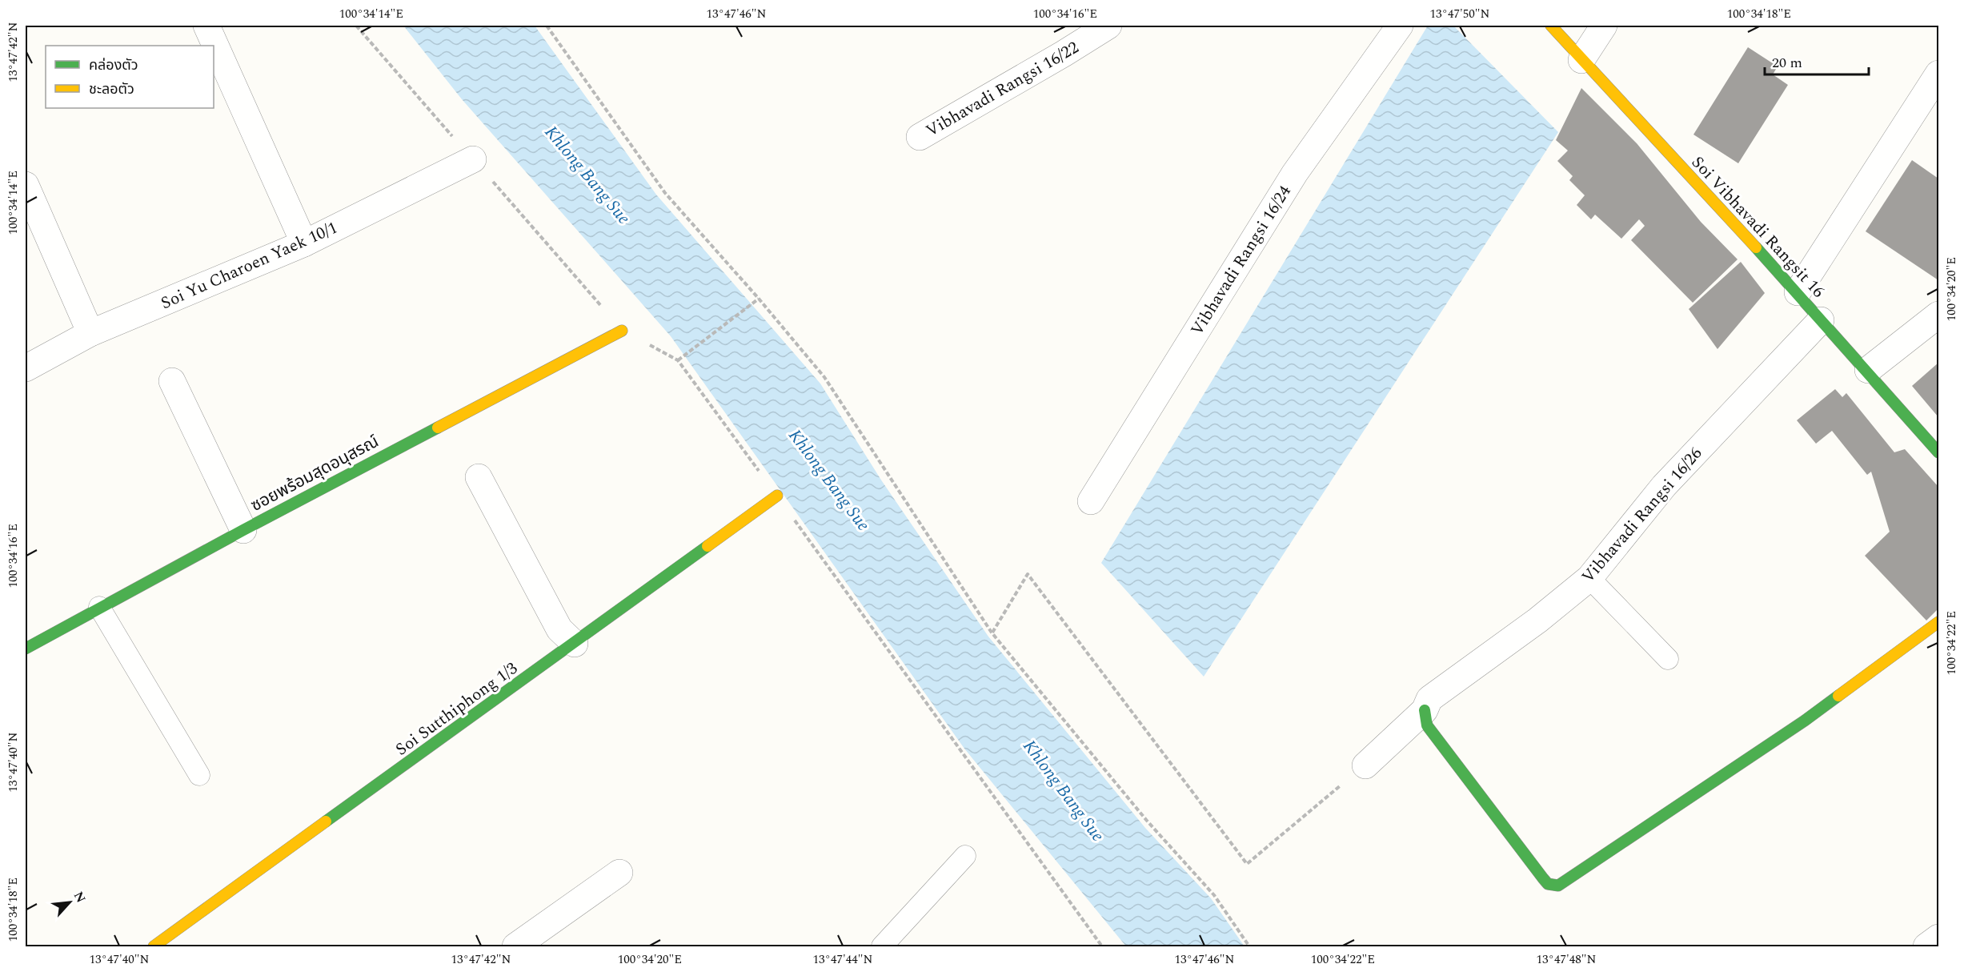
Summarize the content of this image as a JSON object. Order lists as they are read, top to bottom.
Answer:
{
  "streets": {
    "street": [
      "Vibhavadi Rangsi 16/22",
      "Soi Vibhavadi Rangsit 16",
      "Vibhavadi Rangsi 16/24",
      "Soi Yu Charoen Yaek 10/1",
      "ซอยพร้อมสุดอนุสรณ์",
      "Vibhavadi Rangsi 16/26",
      "Soi Sutthiphong 1/3"
    ]
  },
  "crossings": [
    ["Soi Vibhavadi Rangsit 16", "Vibhavadi Rangsi 16/26"]
  ],
  "water": ["Khlong Bang Sue"],
  "legend": ["คล่องตัว", "ชะลอตัว"],
  "scale_bar": "20 m",
  "north": "top right",
  "coordinates": [
    "100°34'14\"E",
    "13°47'46\"N",
    "100°34'16\"E",
    "13°47'50\"N",
    "100°34'18\"E",
    "13°47'42\"N",
    "100°34'20\"E",
    "100°34'22\"E",
    "13°47'40\"N",
    "13°47'44\"N",
    "13°47'48\"N"
  ]
}
